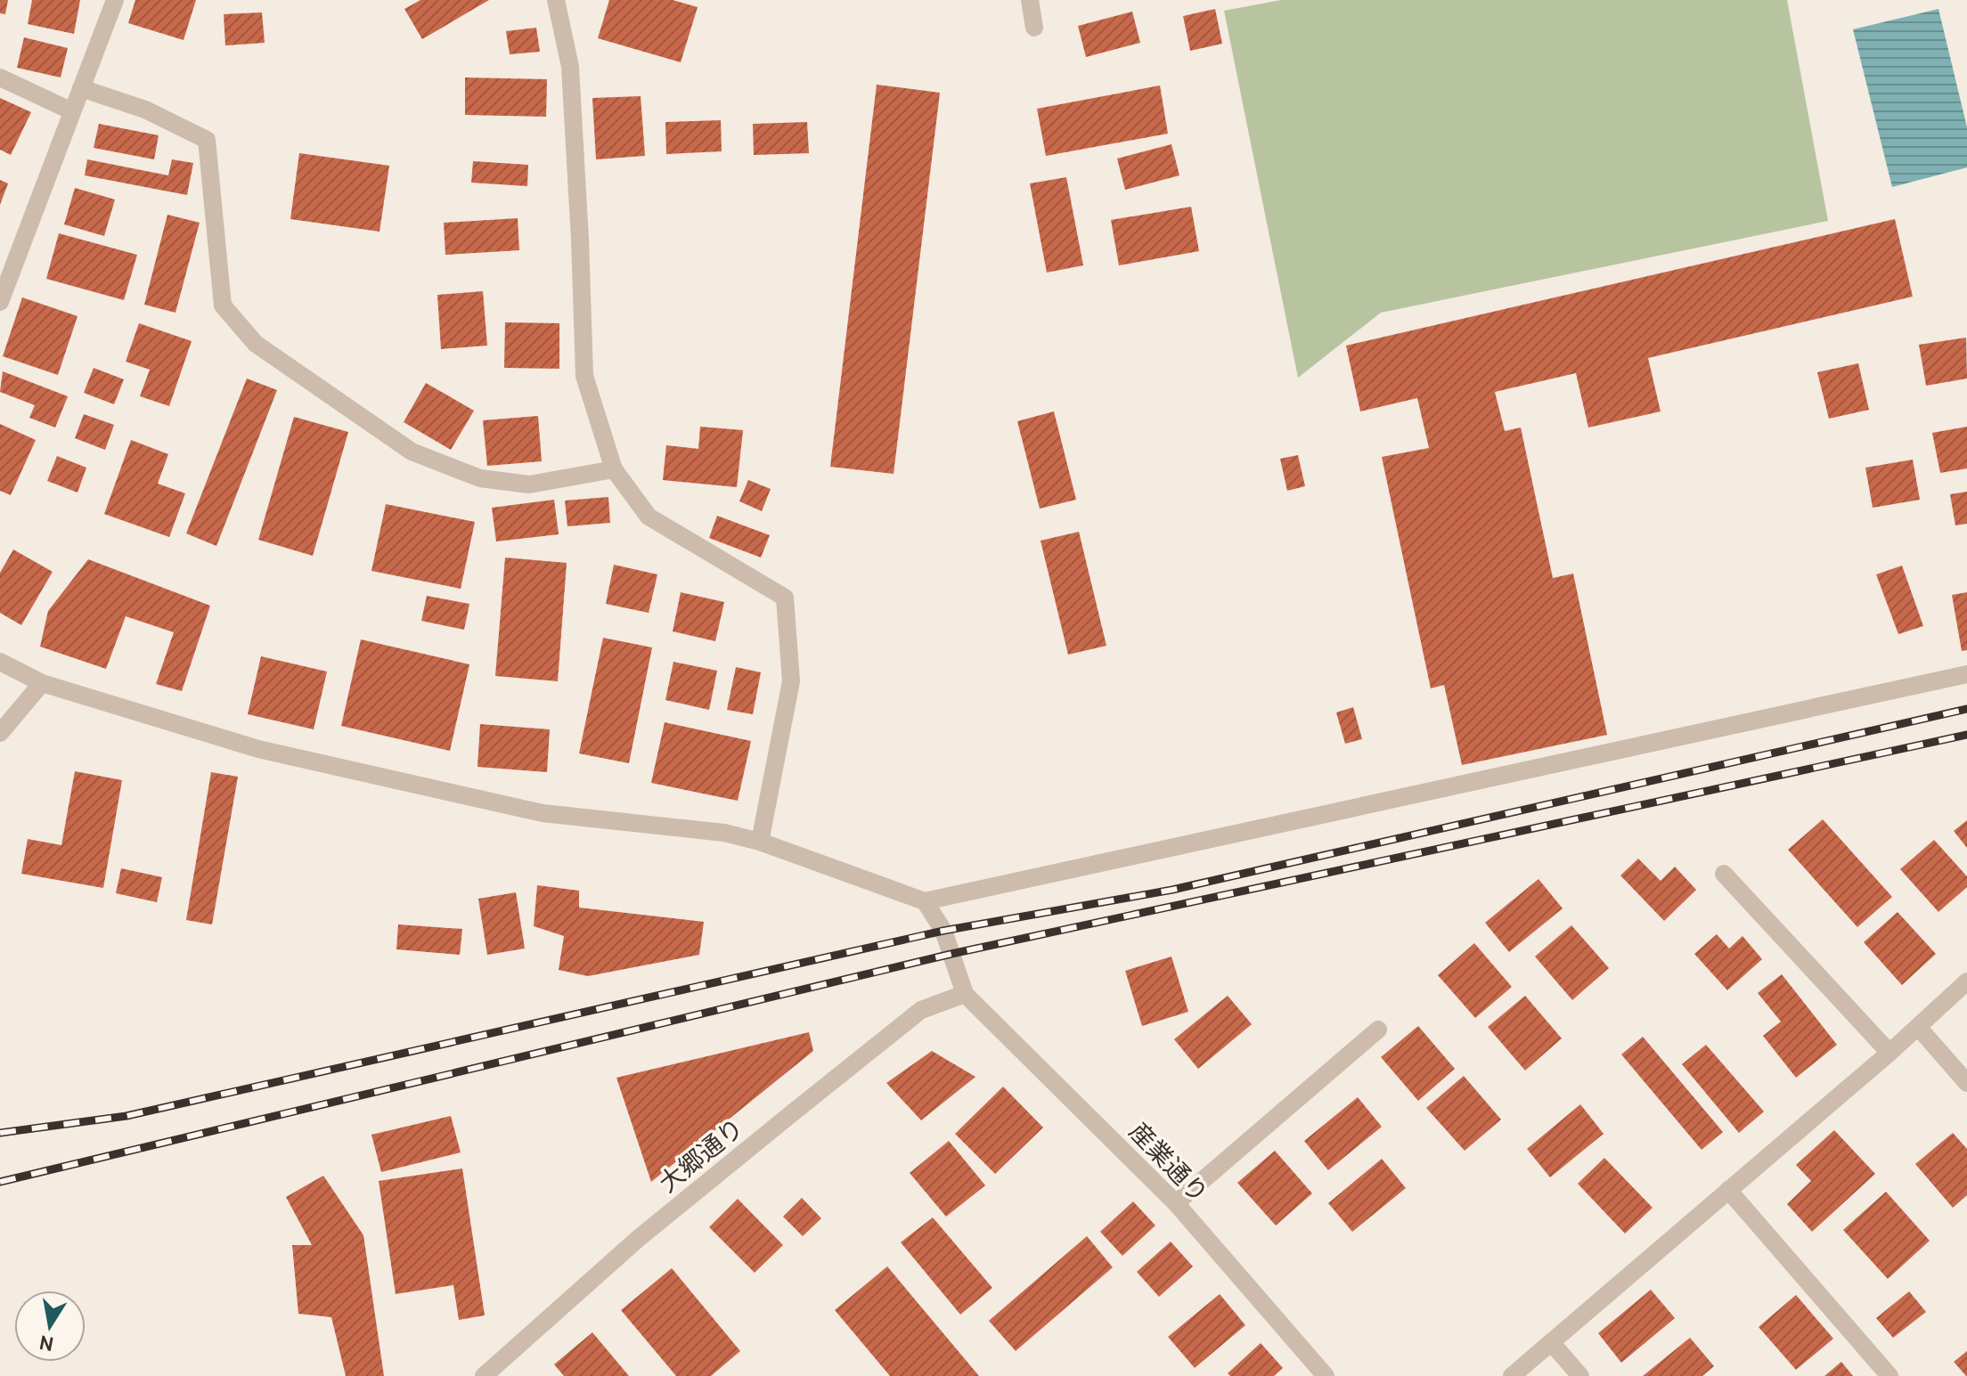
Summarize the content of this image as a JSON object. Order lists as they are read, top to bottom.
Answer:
{
  "streets": {
    "street": ["大郷通り", "産業通り"]
  },
  "crossings": [
    ["大郷通り", "産業通り"]
  ],
  "north": "bottom"
}
